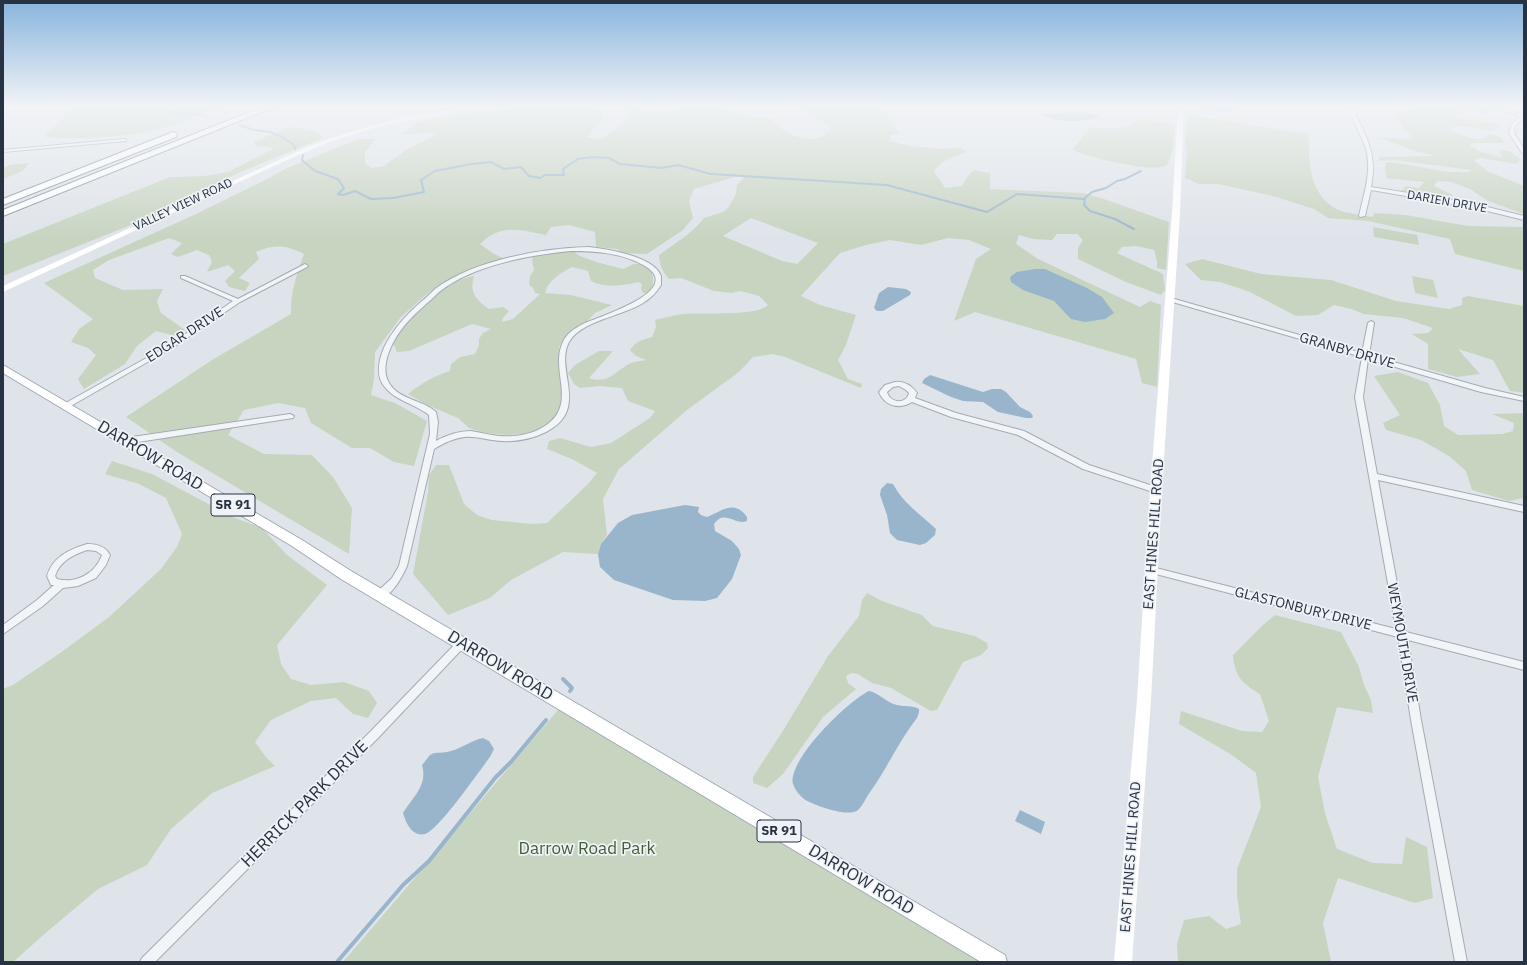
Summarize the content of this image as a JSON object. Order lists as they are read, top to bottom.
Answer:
{
  "streets": {
    "main road": ["DARROW ROAD", "SR 91"],
    "street": [
      "DARIEN DRIVE",
      "VALLEY VIEW ROAD",
      "EDGAR DRIVE",
      "GRANBY DRIVE",
      "EAST HINES HILL ROAD",
      "GLASTONBURY DRIVE",
      "WEYMOUTH DRIVE",
      "HERRICK PARK DRIVE"
    ]
  },
  "crossings": [
    ["EDGAR DRIVE", "DARROW ROAD"],
    ["GRANBY DRIVE", "EAST HINES HILL ROAD"],
    ["GRANBY DRIVE", "WEYMOUTH DRIVE"],
    ["DARROW ROAD", "HERRICK PARK DRIVE"],
    ["EAST HINES HILL ROAD", "GLASTONBURY DRIVE"],
    ["GLASTONBURY DRIVE", "WEYMOUTH DRIVE"]
  ],
  "parks": ["Darrow Road Park"]
}
